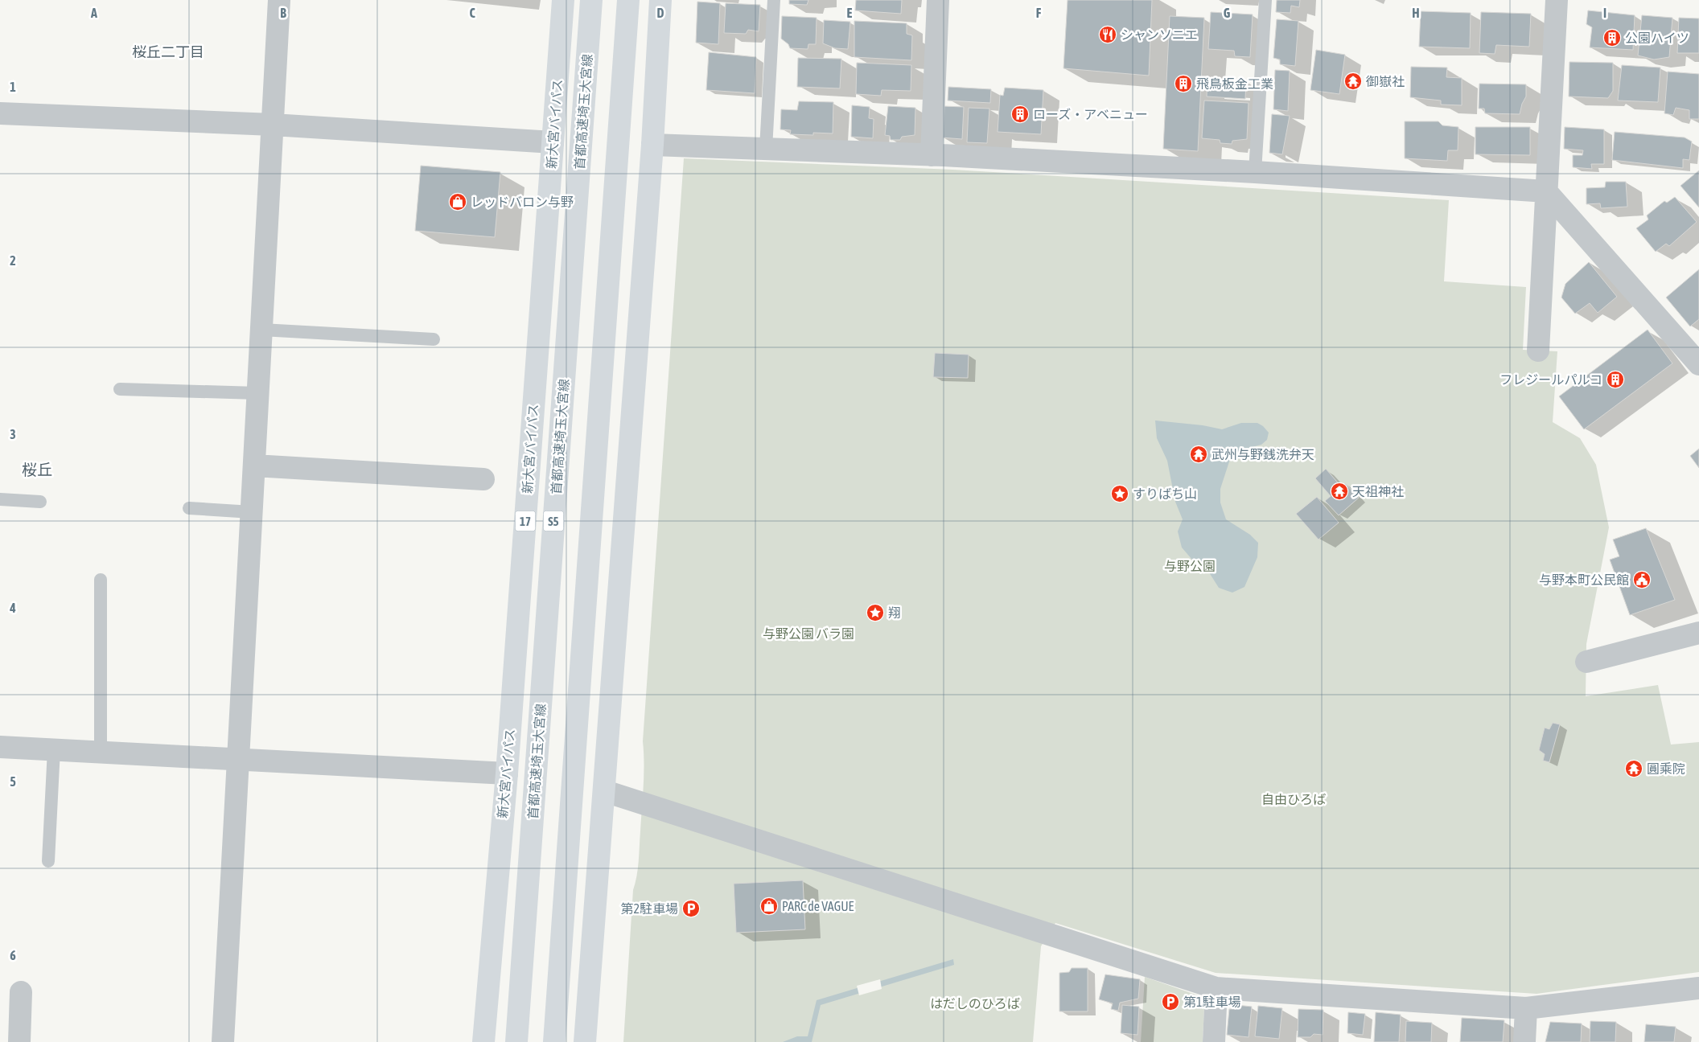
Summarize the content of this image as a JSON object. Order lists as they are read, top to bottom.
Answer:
{
  "streets": {
    "highway": [
      "首都高速埼玉大宮線",
      "新大宮バイパス",
      "17",
      "S5"
    ]
  },
  "districts": ["桜丘二丁目", "桜丘"],
  "parks": [
    "与野公園",
    "与野公園 バラ園",
    "自由ひろば",
    "はだしのひろば"
  ],
  "places": {
    "restaurant": ["シャンソニエ"],
    "building": [
      "公園ハイツ",
      "飛鳥板金工業",
      "ローズ・アベニュー",
      "フレジールパルコ"
    ],
    "temple": [
      "御嶽社",
      "武州与野銭洗弁天",
      "天祖神社",
      "圓乘院"
    ],
    "shop": ["レッドバロン与野", "PARC de VAGUE"],
    "place": ["すりばち山", "翔"],
    "public building": ["与野本町公民館"],
    "parking": ["第2駐車場", "第1駐車場"]
  },
  "grid": {
    "columns": [
      "A",
      "B",
      "C",
      "D",
      "E",
      "F",
      "G",
      "H",
      "I"
    ],
    "rows": [
      "1",
      "2",
      "3",
      "4",
      "5",
      "6"
    ]
  }
}
